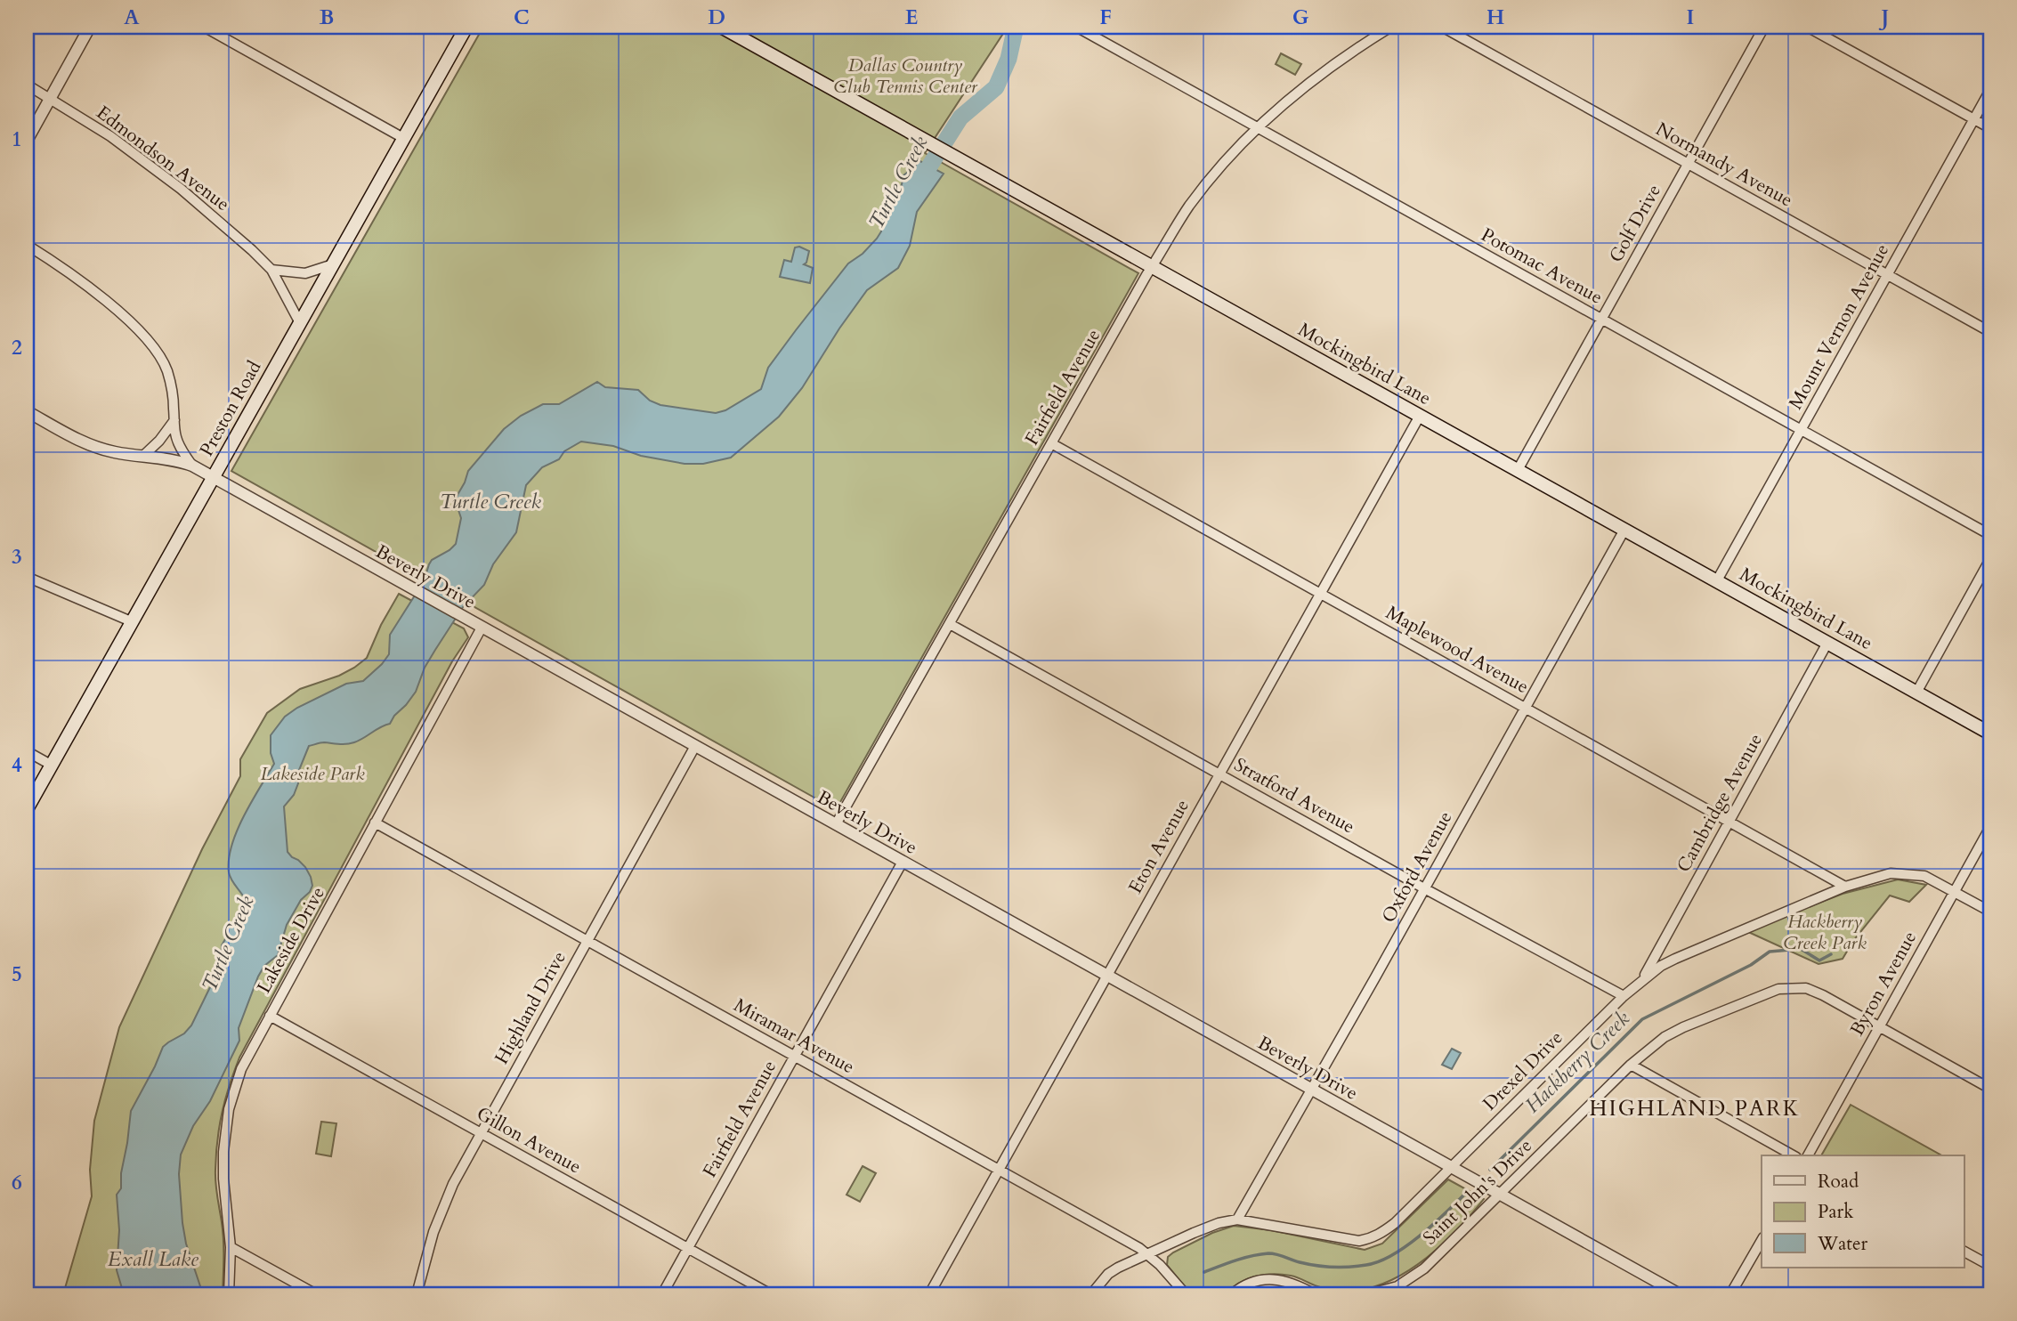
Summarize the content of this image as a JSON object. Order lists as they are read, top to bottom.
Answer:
{
  "streets": {
    "main road": ["Mockingbird Lane", "Preston Road"],
    "street": [
      "Edmondson Avenue",
      "Normandy Avenue",
      "Golf Drive",
      "Potomac Avenue",
      "Mount Vernon Avenue",
      "Fairfield Avenue",
      "Beverly Drive",
      "Maplewood Avenue",
      "Stratford Avenue",
      "Cambridge Avenue",
      "Eton Avenue",
      "Oxford Avenue",
      "Lakeside Drive",
      "Byron Avenue",
      "Highland Drive",
      "Miramar Avenue",
      "Drexel Drive",
      "Gillon Avenue",
      "Saint John's Drive"
    ]
  },
  "crossings": [
    ["Edmondson Avenue", "Preston Road"],
    ["Normandy Avenue", "Golf Drive"],
    ["Normandy Avenue", "Mount Vernon Avenue"],
    ["Golf Drive", "Potomac Avenue"],
    ["Golf Drive", "Mockingbird Lane"],
    ["Potomac Avenue", "Mount Vernon Avenue"],
    ["Potomac Avenue", "Fairfield Avenue"],
    ["Mount Vernon Avenue", "Mockingbird Lane"],
    ["Mockingbird Lane", "Fairfield Avenue"],
    ["Mockingbird Lane", "Cambridge Avenue"],
    ["Mockingbird Lane", "Eton Avenue"],
    ["Mockingbird Lane", "Oxford Avenue"],
    ["Fairfield Avenue", "Beverly Drive"],
    ["Fairfield Avenue", "Maplewood Avenue"],
    ["Fairfield Avenue", "Stratford Avenue"],
    ["Fairfield Avenue", "Miramar Avenue"],
    ["Fairfield Avenue", "Gillon Avenue"],
    ["Preston Road", "Beverly Drive"],
    ["Beverly Drive", "Eton Avenue"],
    ["Beverly Drive", "Oxford Avenue"],
    ["Beverly Drive", "Lakeside Drive"],
    ["Beverly Drive", "Highland Drive"],
    ["Beverly Drive", "Drexel Drive"],
    ["Beverly Drive", "Saint John's Drive"],
    ["Maplewood Avenue", "Cambridge Avenue"],
    ["Maplewood Avenue", "Eton Avenue"],
    ["Maplewood Avenue", "Oxford Avenue"],
    ["Maplewood Avenue", "Drexel Drive"],
    ["Stratford Avenue", "Eton Avenue"],
    ["Stratford Avenue", "Oxford Avenue"],
    ["Stratford Avenue", "Drexel Drive"],
    ["Cambridge Avenue", "Drexel Drive"],
    ["Eton Avenue", "Miramar Avenue"],
    ["Oxford Avenue", "Drexel Drive"],
    ["Lakeside Drive", "Miramar Avenue"],
    ["Lakeside Drive", "Gillon Avenue"],
    ["Byron Avenue", "Drexel Drive"],
    ["Byron Avenue", "Saint John's Drive"],
    ["Highland Drive", "Miramar Avenue"],
    ["Highland Drive", "Gillon Avenue"],
    ["Miramar Avenue", "Drexel Drive"]
  ],
  "districts": ["HIGHLAND PARK"],
  "water": ["Turtle Creek", "Hackberry Creek", "Exall Lake"],
  "parks": ["Dallas Country Club Tennis Center", "Lakeside Park", "Hackberry Creek Park"],
  "legend": ["Road", "Park", "Water"],
  "grid": {
    "columns": [
      "A",
      "B",
      "C",
      "D",
      "E",
      "F",
      "G",
      "H",
      "I",
      "J"
    ],
    "rows": [
      "1",
      "2",
      "3",
      "4",
      "5",
      "6"
    ]
  }
}
